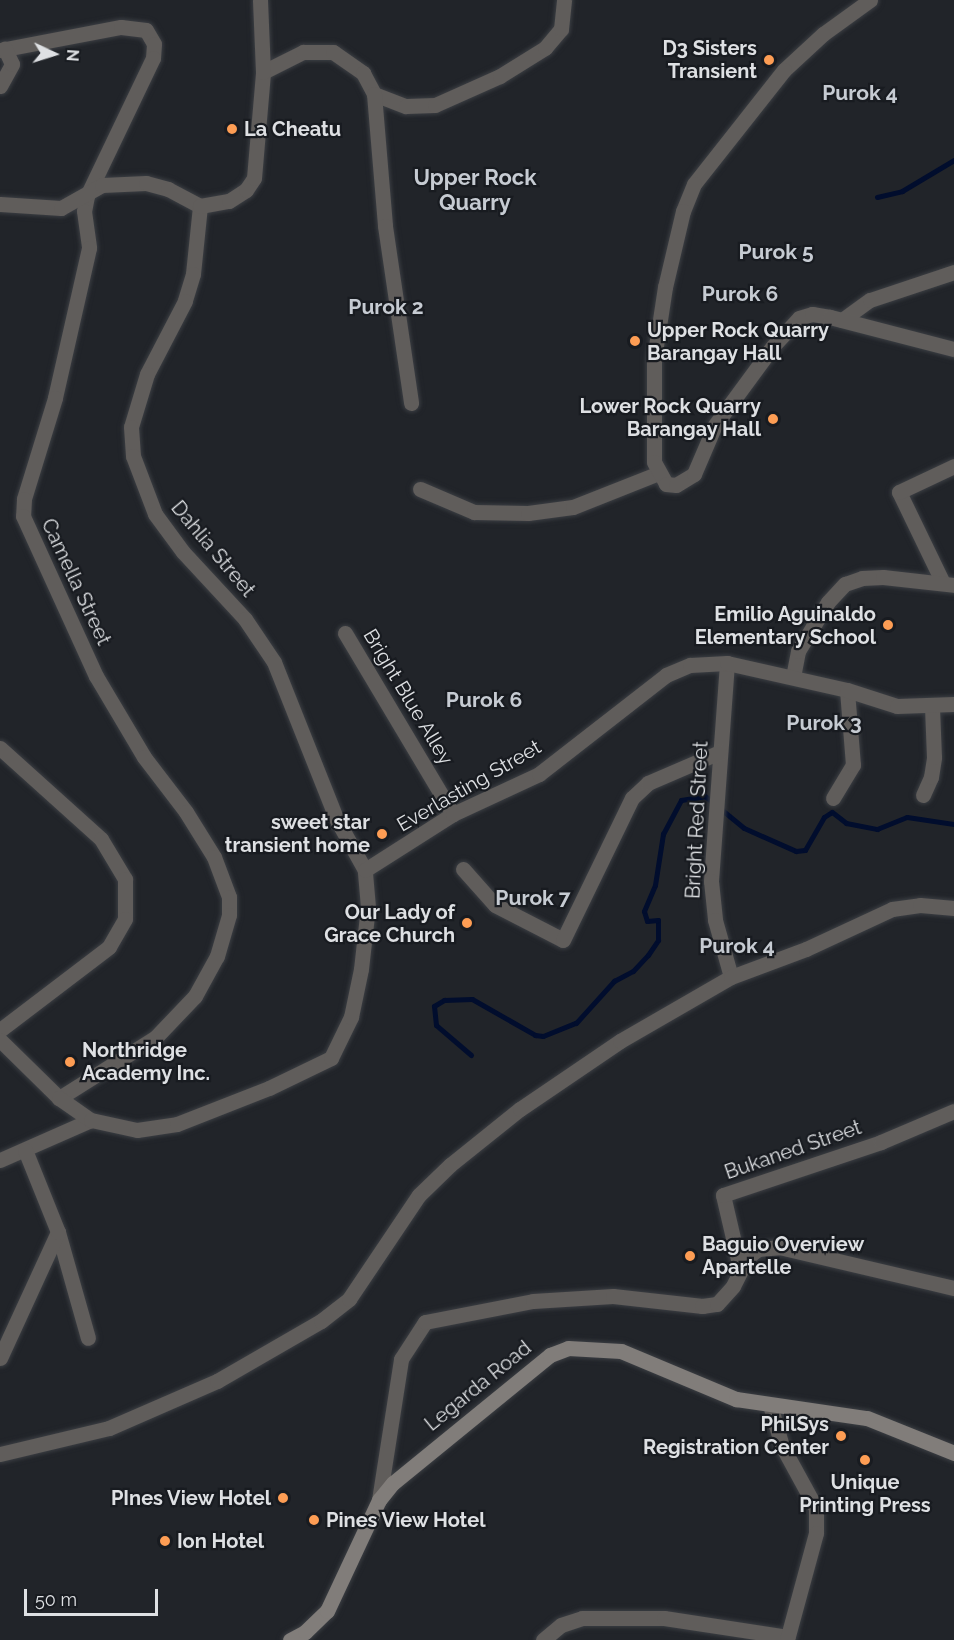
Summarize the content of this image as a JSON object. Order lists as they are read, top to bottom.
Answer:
{
  "streets": {
    "main road": ["Legarda Road"],
    "street": [
      "Dahlia Street",
      "Camella Street",
      "Bright Blue Alley",
      "Everlasting Street",
      "Bright Red Street",
      "Bukaned Street"
    ]
  },
  "crossings": [
    ["Dahlia Street", "Everlasting Street"],
    ["Bright Blue Alley", "Everlasting Street"],
    ["Everlasting Street", "Bright Red Street"]
  ],
  "districts": [
    "Purok 4",
    "Upper Rock Quarry",
    "Purok 5",
    "Purok 6",
    "Purok 2",
    "Purok 6",
    "Purok 3",
    "Purok 7",
    "Purok 4"
  ],
  "places": [
    "D3 Sisters Transient",
    "La Cheatu",
    "Upper Rock Quarry Barangay Hall",
    "Lower Rock Quarry Barangay Hall",
    "Emilio Aguinaldo Elementary School",
    "sweet star transient home",
    "Our Lady of Grace Church",
    "Northridge Academy Inc.",
    "Baguio Overview Apartelle",
    "PhilSys Registration Center",
    "Unique Printing Press",
    "PInes View Hotel",
    "Pines View Hotel",
    "Ion Hotel"
  ],
  "scale_bar": "50 m",
  "north": "right"
}
